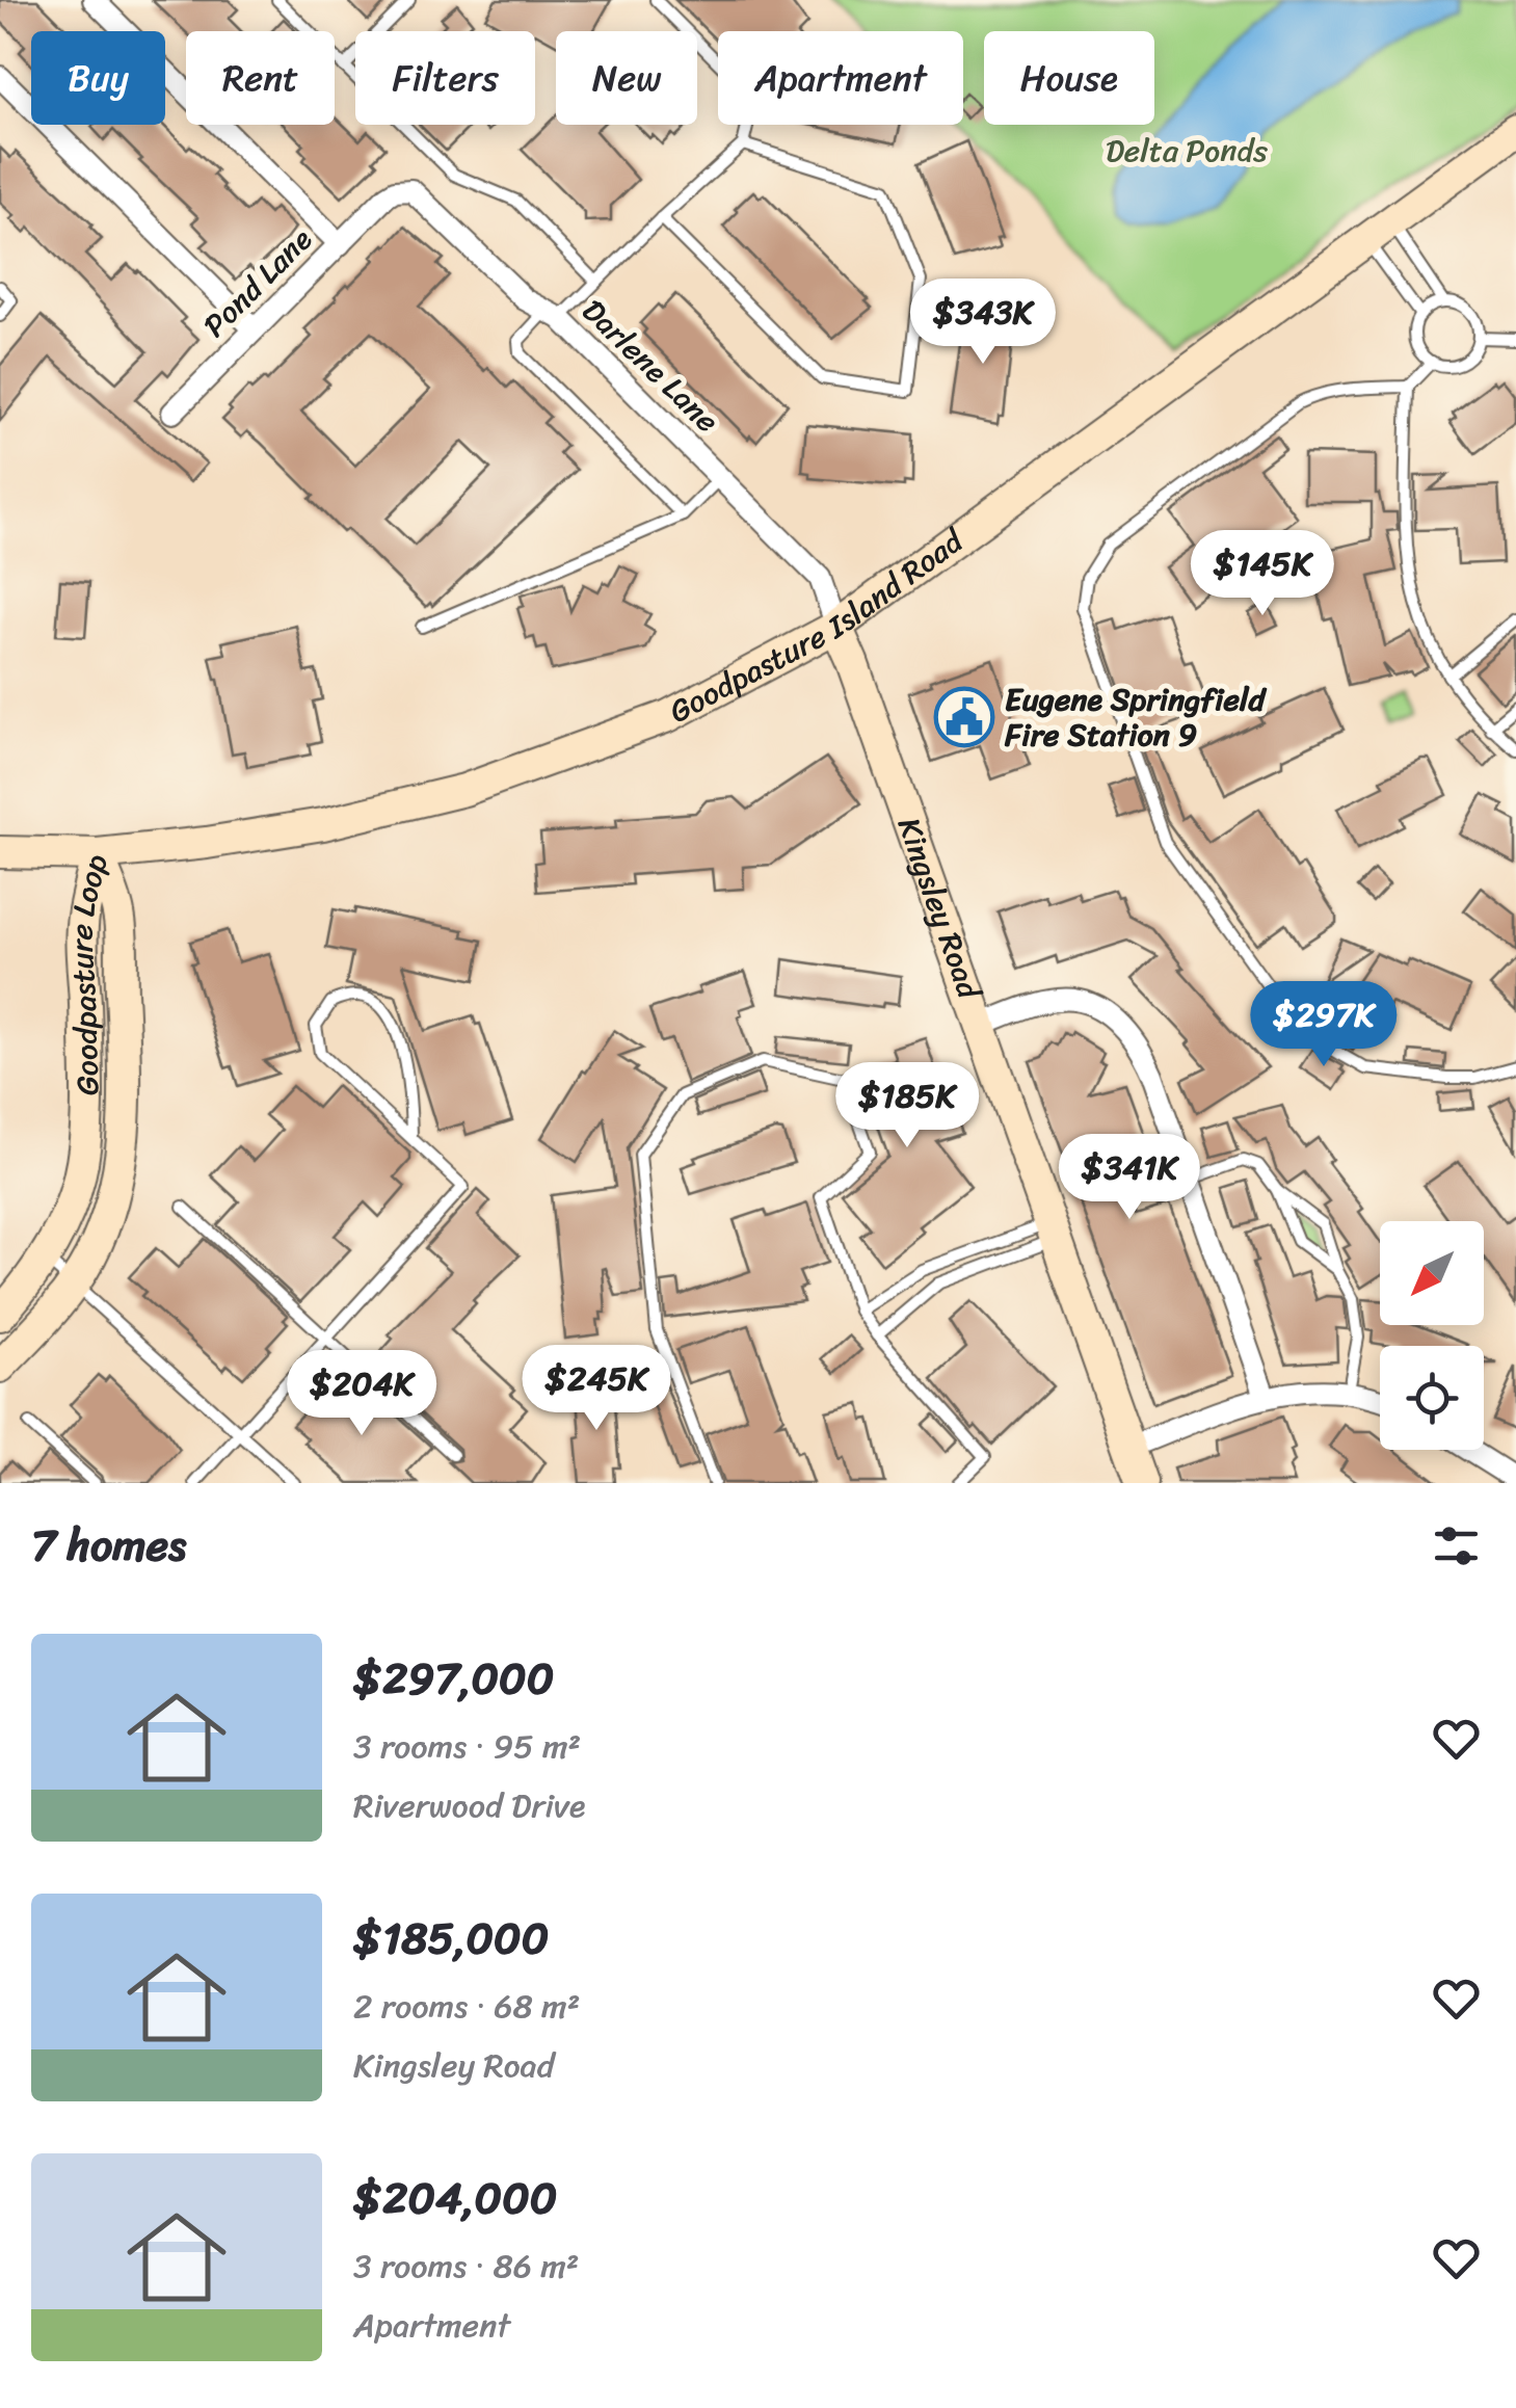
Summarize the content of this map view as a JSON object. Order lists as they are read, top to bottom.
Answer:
{
  "streets": {
    "street": [
      "Pond Lane",
      "Darlene Lane",
      "Goodpasture Island Road",
      "Kingsley Road",
      "Goodpasture Loop"
    ]
  },
  "crossings": [
    ["Pond Lane", "Darlene Lane"],
    ["Darlene Lane", "Goodpasture Island Road"],
    ["Darlene Lane", "Kingsley Road"],
    ["Goodpasture Island Road", "Kingsley Road"],
    ["Goodpasture Island Road", "Goodpasture Loop"]
  ],
  "parks": ["Delta Ponds"],
  "places": {
    "public building": ["Eugene Springfield Fire Station 9"]
  },
  "north": "bottom left",
  "page": {
    "chip": [
      "Buy",
      "Rent",
      "Filters",
      "New",
      "Apartment",
      "House"
    ],
    "price": [
      "$343K",
      "$145K",
      "$297K",
      "$185K",
      "$341K",
      "$245K",
      "$204K"
    ],
    "heading": "7 homes",
    "list": [
      {
        "name": "$297,000",
        "note": "3 rooms · 95 m² · Riverwood Drive"
      },
      {
        "name": "$185,000",
        "note": "2 rooms · 68 m² · Kingsley Road"
      },
      {
        "name": "$204,000",
        "note": "3 rooms · 86 m² · Apartment"
      }
    ]
  }
}
